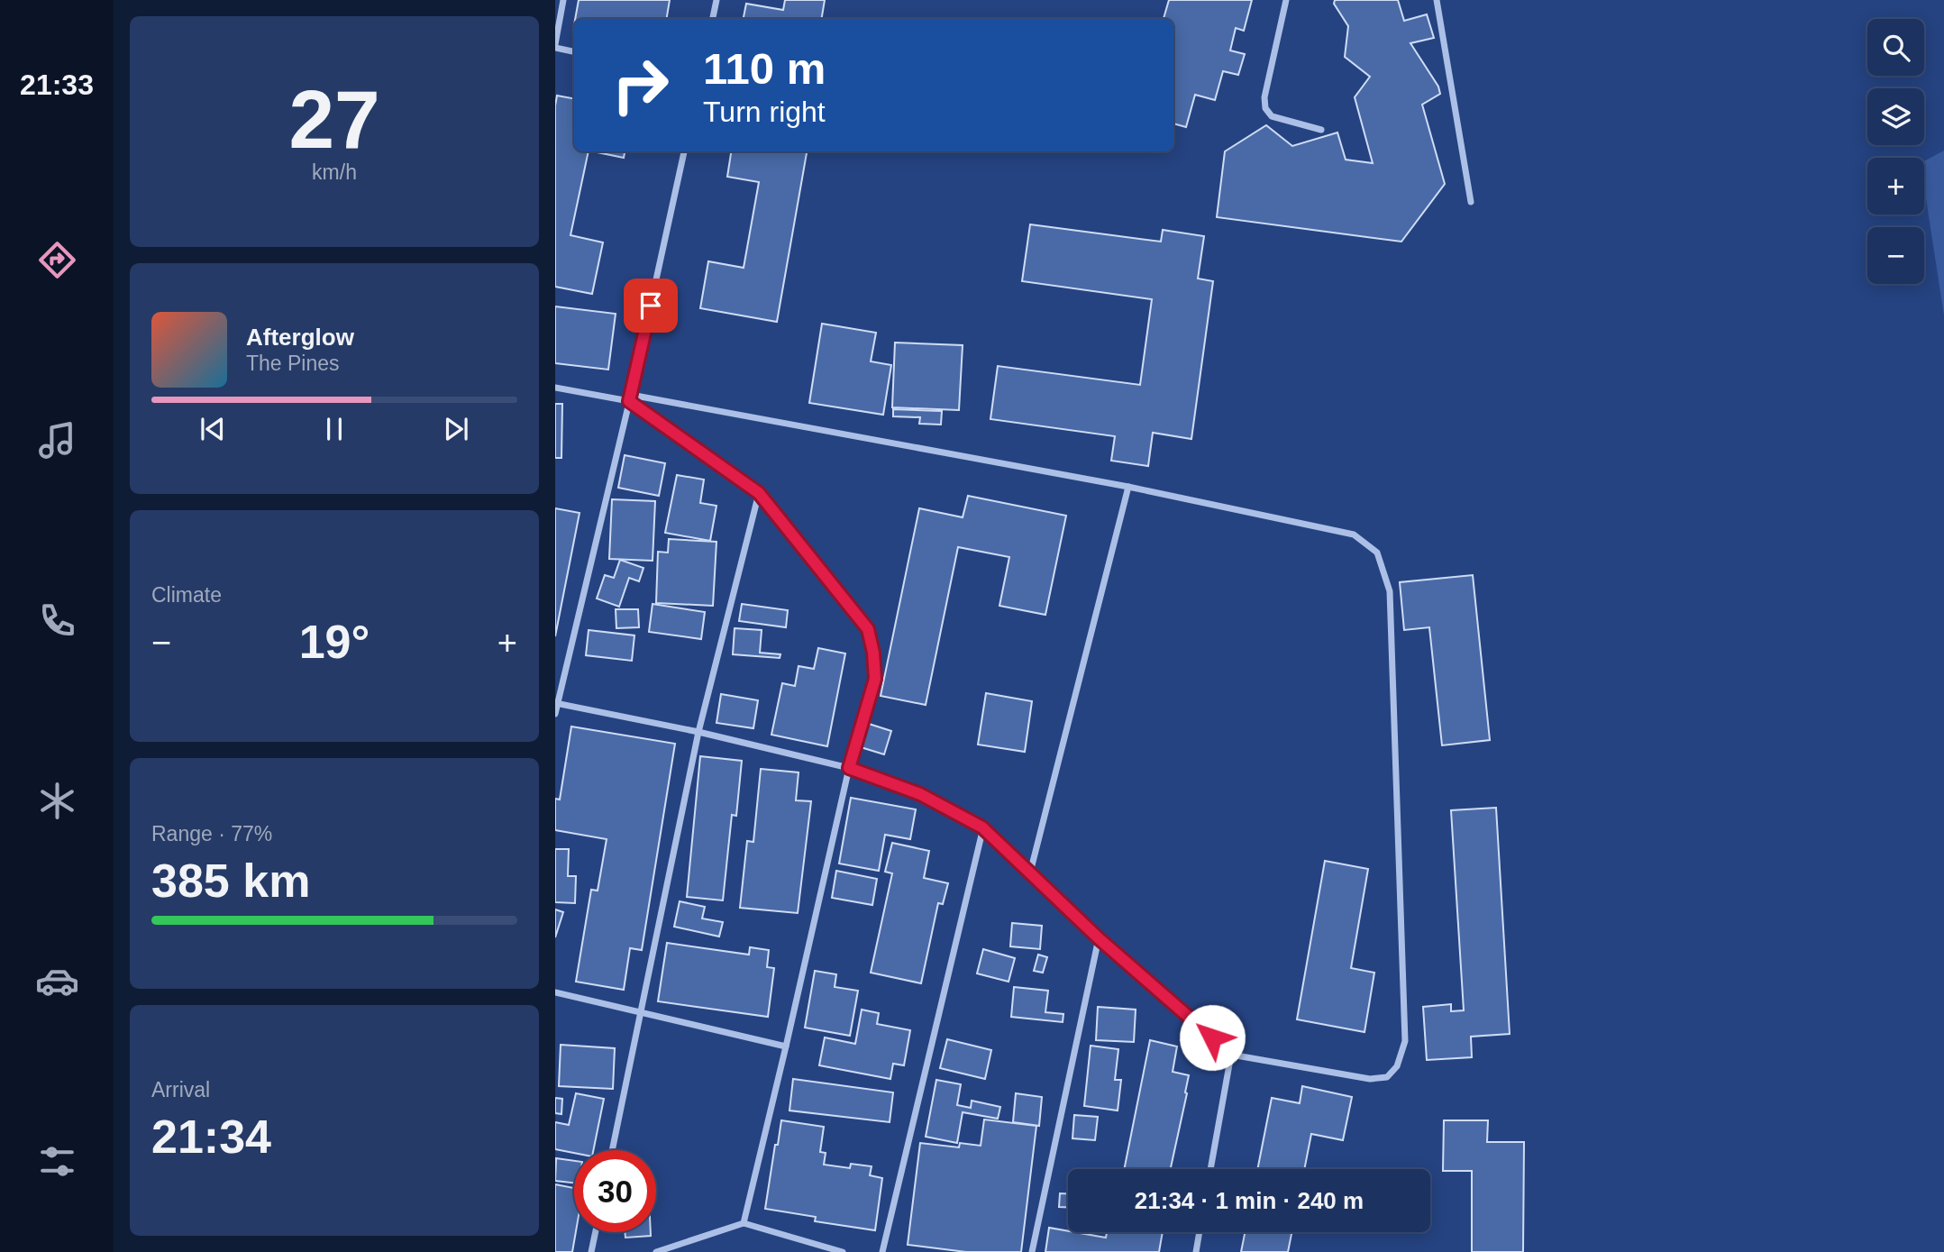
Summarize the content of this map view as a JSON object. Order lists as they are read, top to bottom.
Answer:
{
  "page": {
    "tabs": "21:33",
    "tile": [
      ["27", "km/h"],
      "Climate",
      ["Range · 77%", "385 km"],
      ["Arrival", "21:34"]
    ],
    "map_buttons": ["+", "−"],
    "turn": ["110 m", "Turn right"],
    "song": ["Afterglow", "The Pines"],
    "heat": ["−", "19°", "+"],
    "limit": "30",
    "trip": "21:34 · 1 min · 240 m"
  }
}
